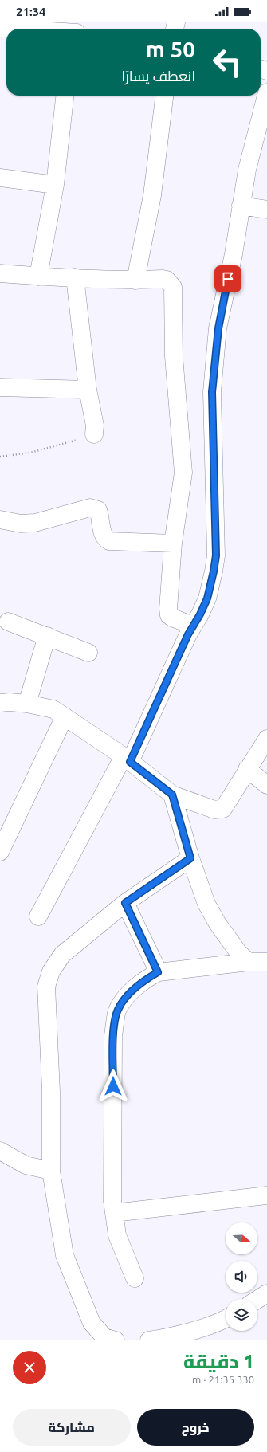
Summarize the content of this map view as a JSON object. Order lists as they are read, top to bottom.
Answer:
{
  "north": "right",
  "page": {
    "status": "21:34",
    "turn": ["50 m", "انعطف يسارًا"],
    "heading": ["1 دقيقة", "330 m · 21:35"],
    "buttons": ["خروج", "مشاركة"]
  }
}
